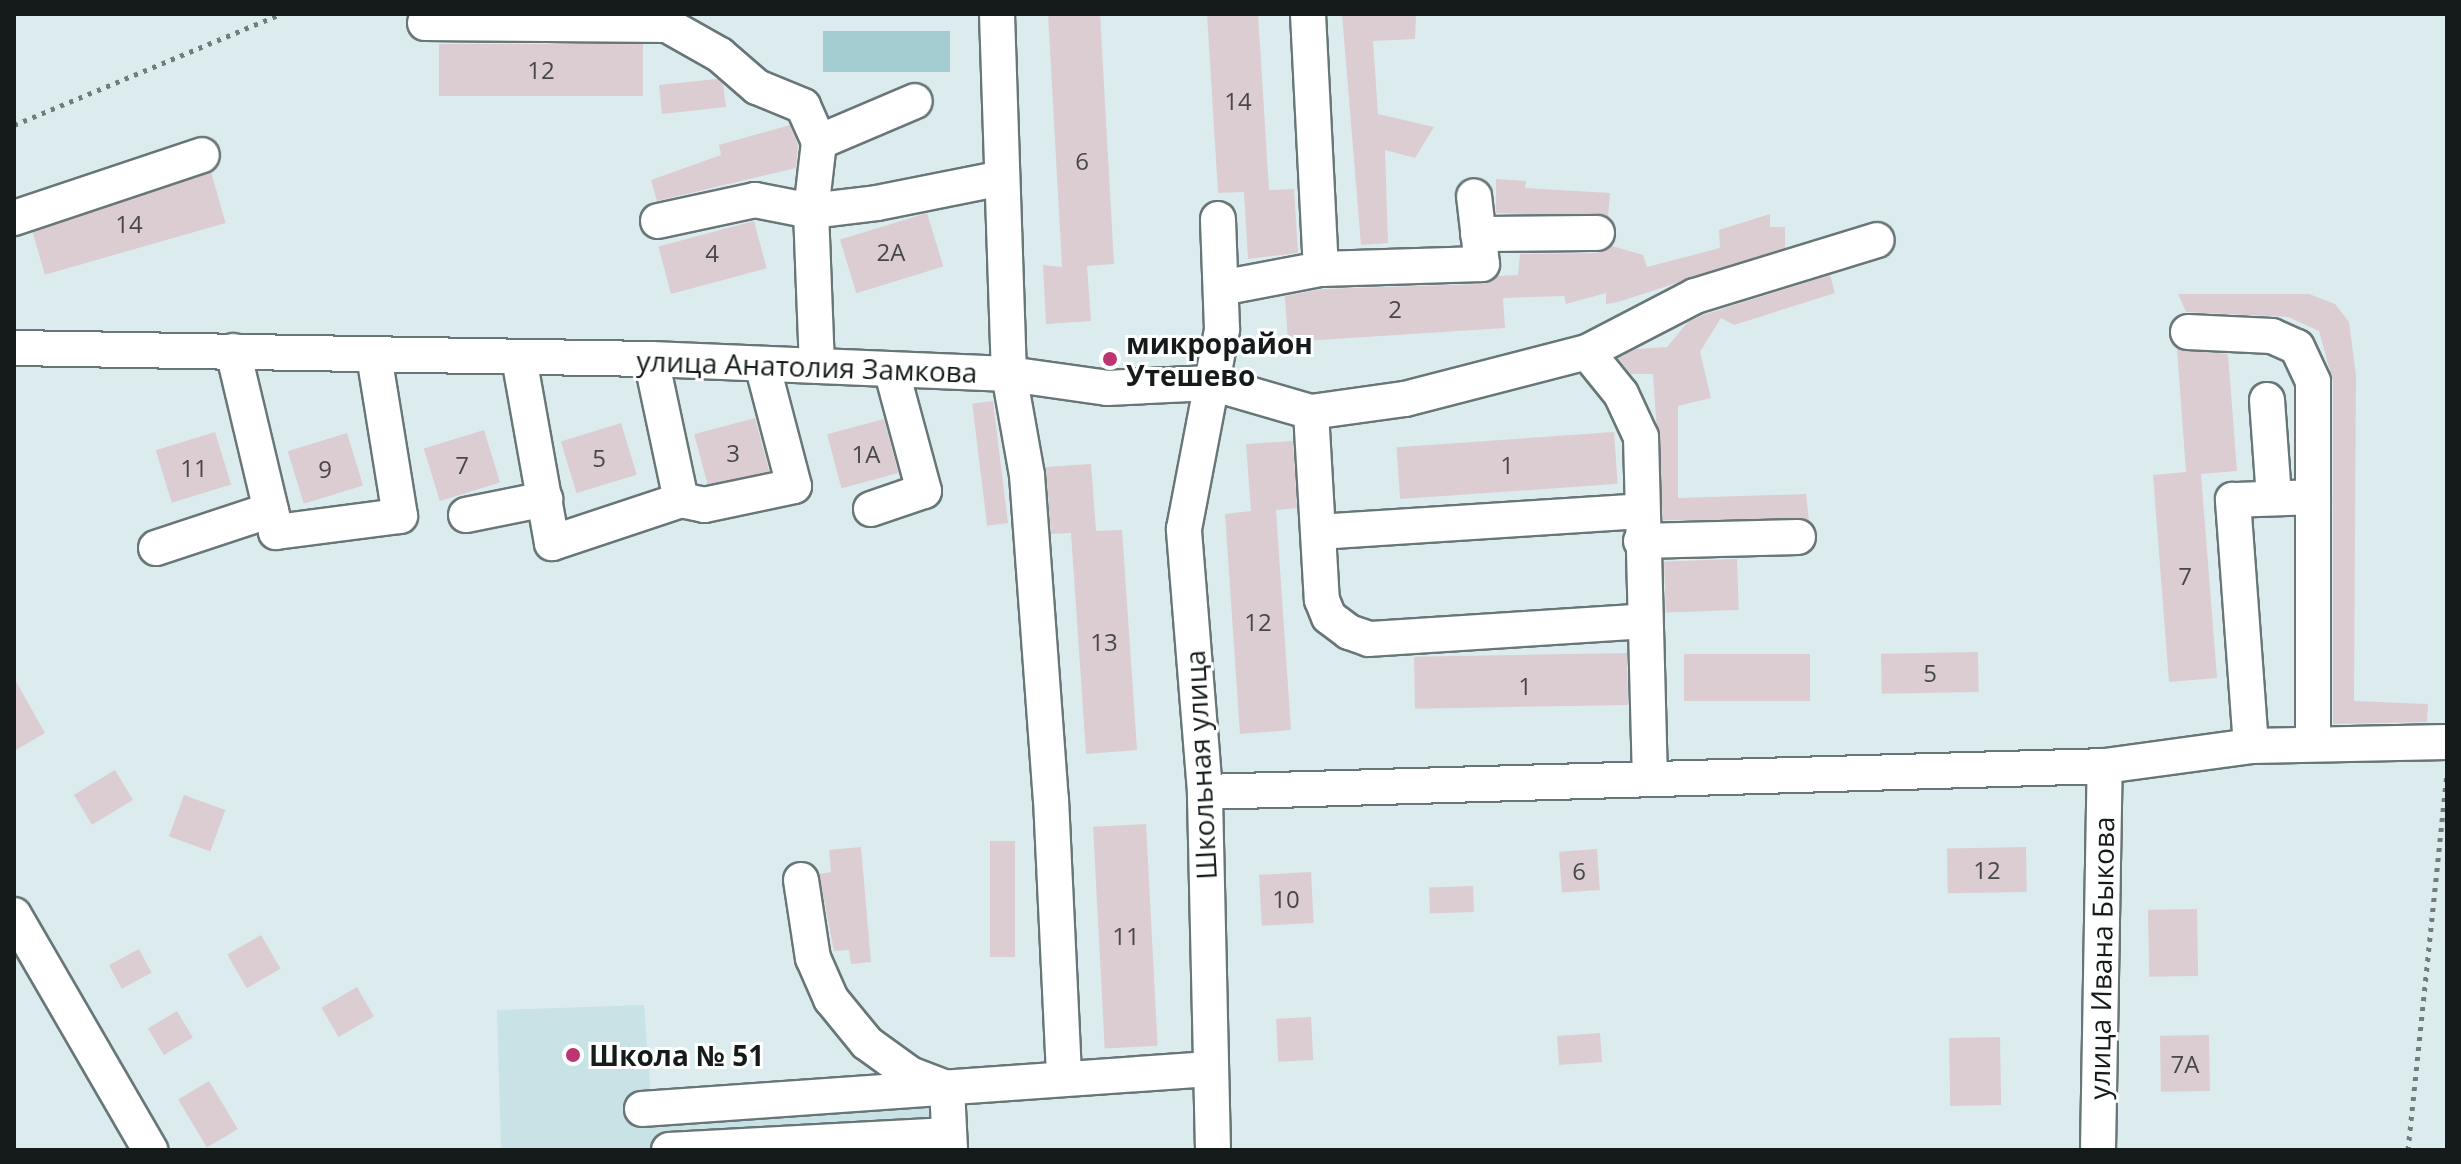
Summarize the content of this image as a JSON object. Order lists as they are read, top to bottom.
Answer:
{
  "streets": {
    "street": ["улица Анатолия Замкова", "Школьная улица", "улица Ивана Быкова"]
  },
  "crossings": [
    ["улица Анатолия Замкова", "Школьная улица"]
  ],
  "places": ["микрорайон Утешево", "Школа № 51"],
  "house_numbers": [
    "12",
    "14",
    "6",
    "14",
    "2А",
    "4",
    "2",
    "3",
    "1А",
    "5",
    "7",
    "1",
    "11",
    "9",
    "7",
    "12",
    "13",
    "5",
    "1",
    "12",
    "6",
    "10",
    "11",
    "7А"
  ]
}
